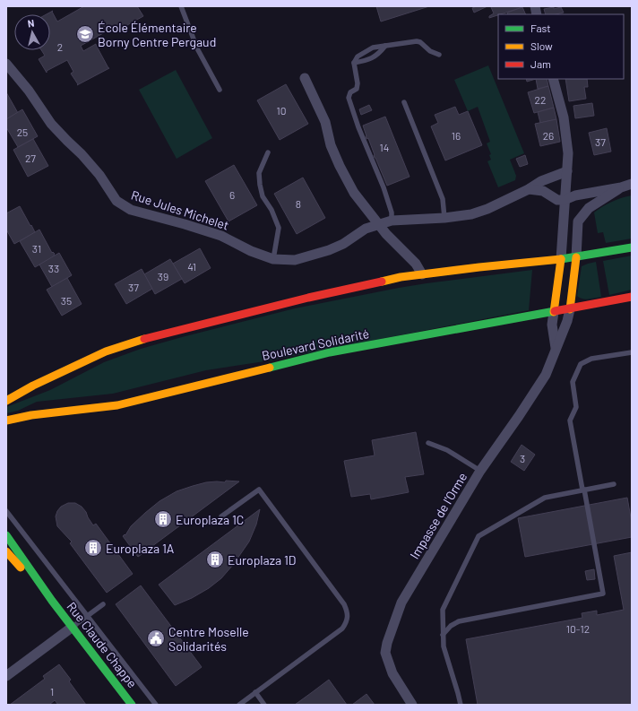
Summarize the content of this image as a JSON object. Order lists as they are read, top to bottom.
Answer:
{
  "streets": {
    "main road": ["Boulevard Solidarité", "Rue Claude Chappe"],
    "street": ["Rue Jules Michelet", "Impasse de l'Orme"]
  },
  "crossings": [
    ["Boulevard Solidarité", "Impasse de l'Orme"]
  ],
  "places": {
    "school or university": ["École Élémentaire Borny Centre Pergaud"],
    "building": ["Europlaza 1C", "Europlaza 1A", "Europlaza 1D"],
    "public building": ["Centre Moselle Solidarités"]
  },
  "house_numbers": [
    "2",
    "22",
    "10",
    "25",
    "16",
    "26",
    "37",
    "14",
    "27",
    "6",
    "8",
    "31",
    "41",
    "33",
    "39",
    "37",
    "35",
    "3",
    "10-12",
    "1"
  ],
  "legend": ["Fast", "Slow", "Jam"],
  "north": "top"
}
